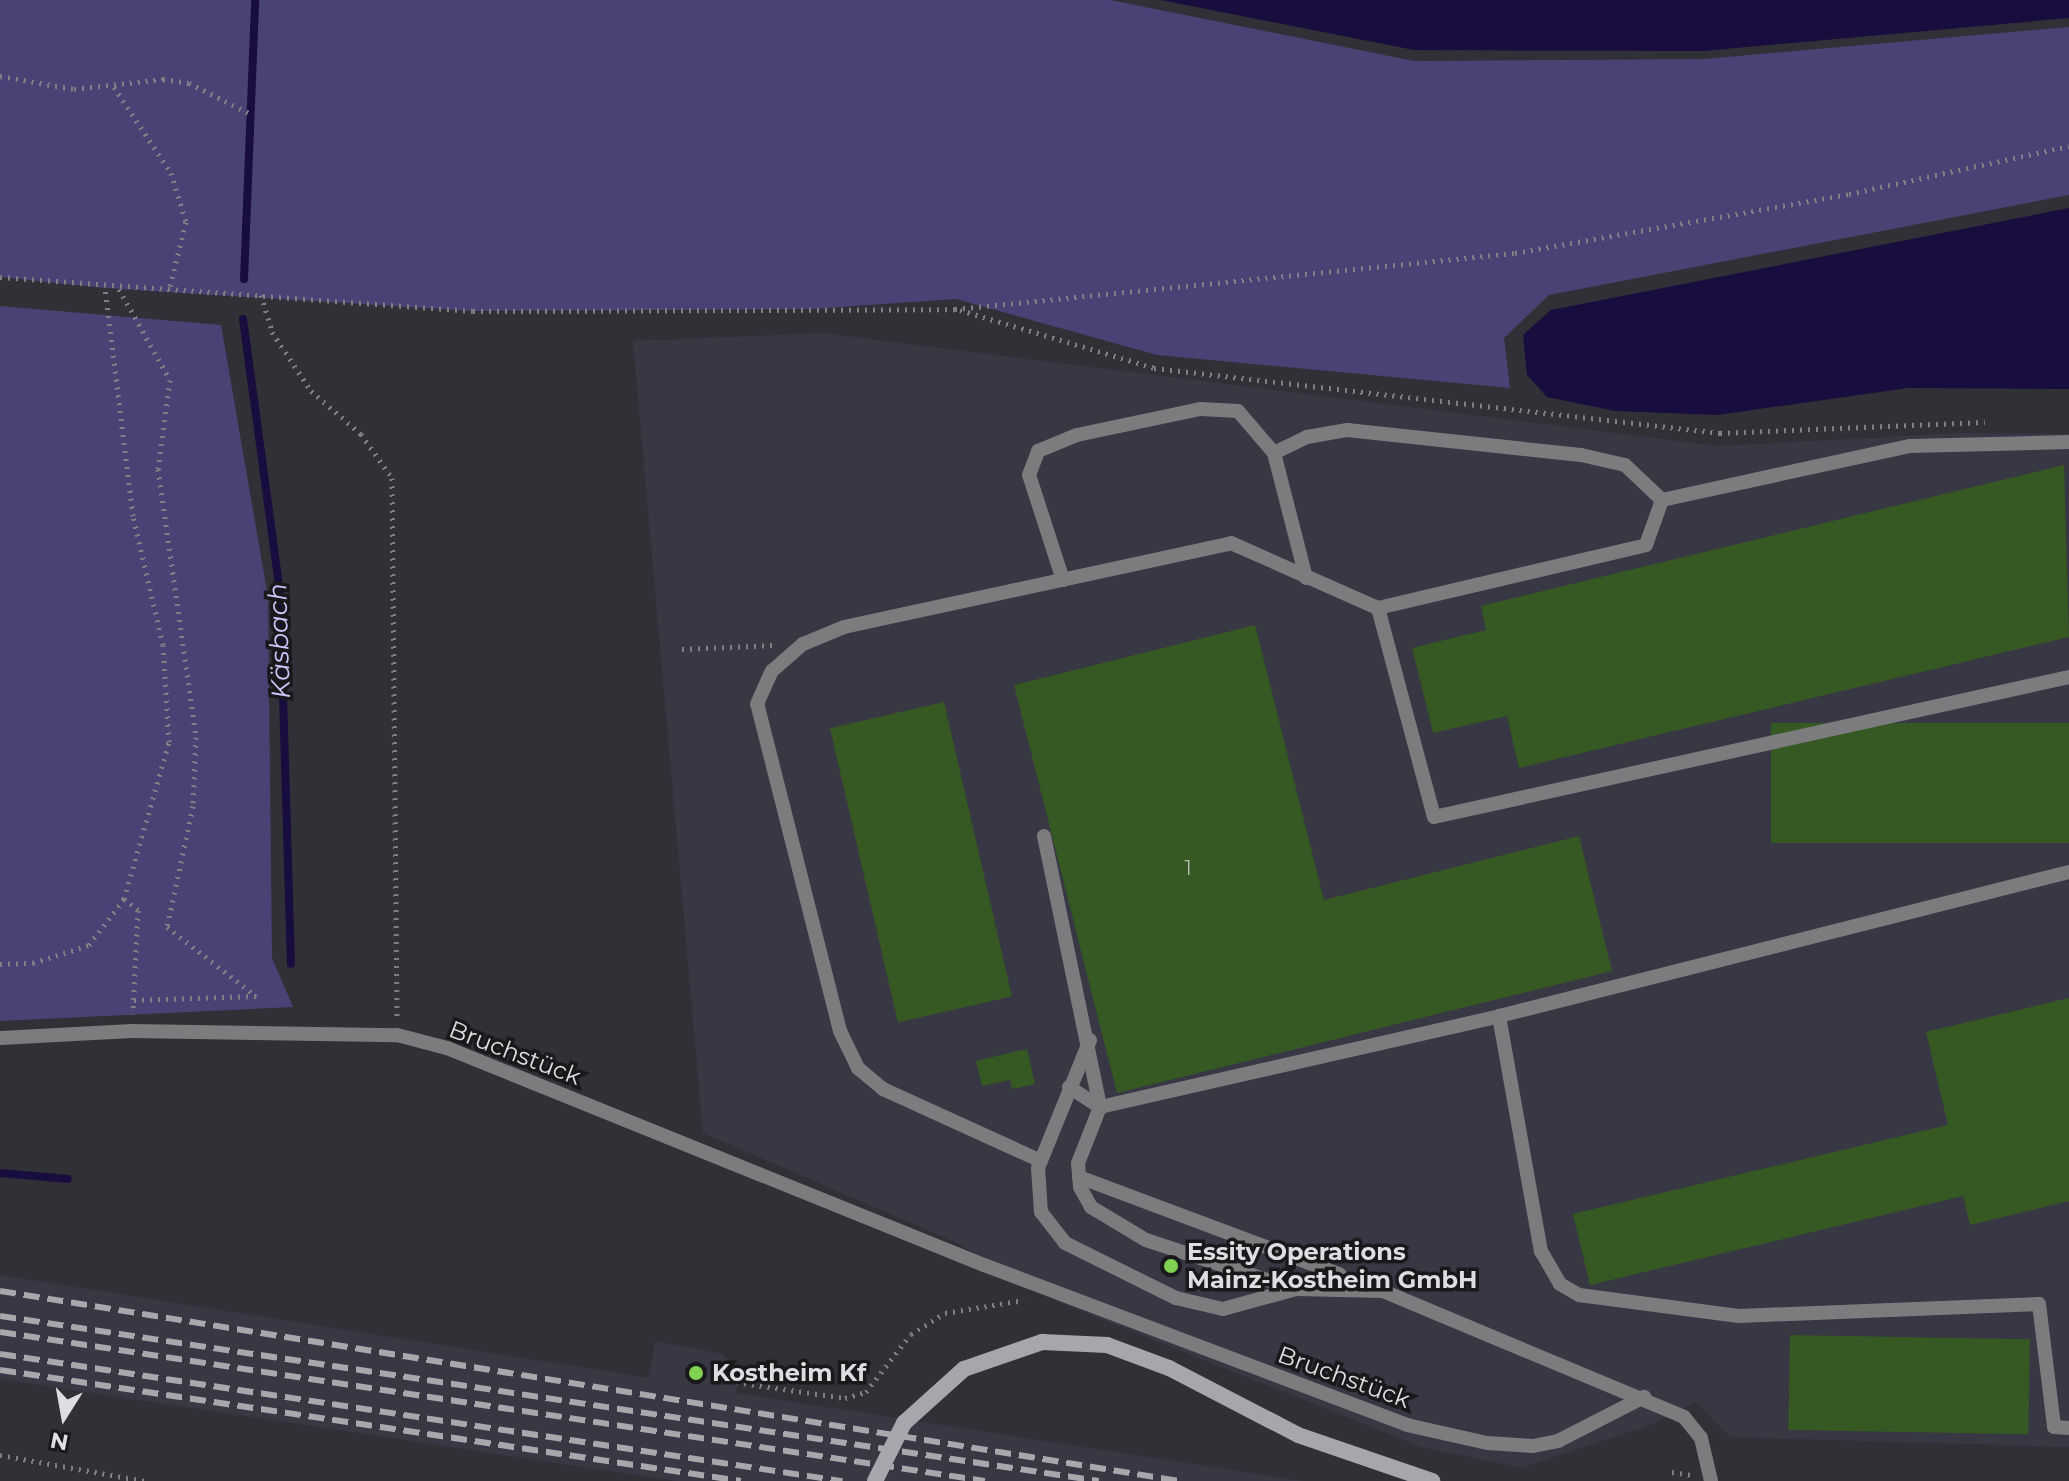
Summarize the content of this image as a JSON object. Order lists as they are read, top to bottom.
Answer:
{
  "streets": {
    "lane": ["Bruchstück"]
  },
  "water": ["Käsbach"],
  "places": ["Essity Operations Mainz-Kostheim GmbH", "Kostheim Kf"],
  "house_numbers": ["1"],
  "north": "bottom"
}
